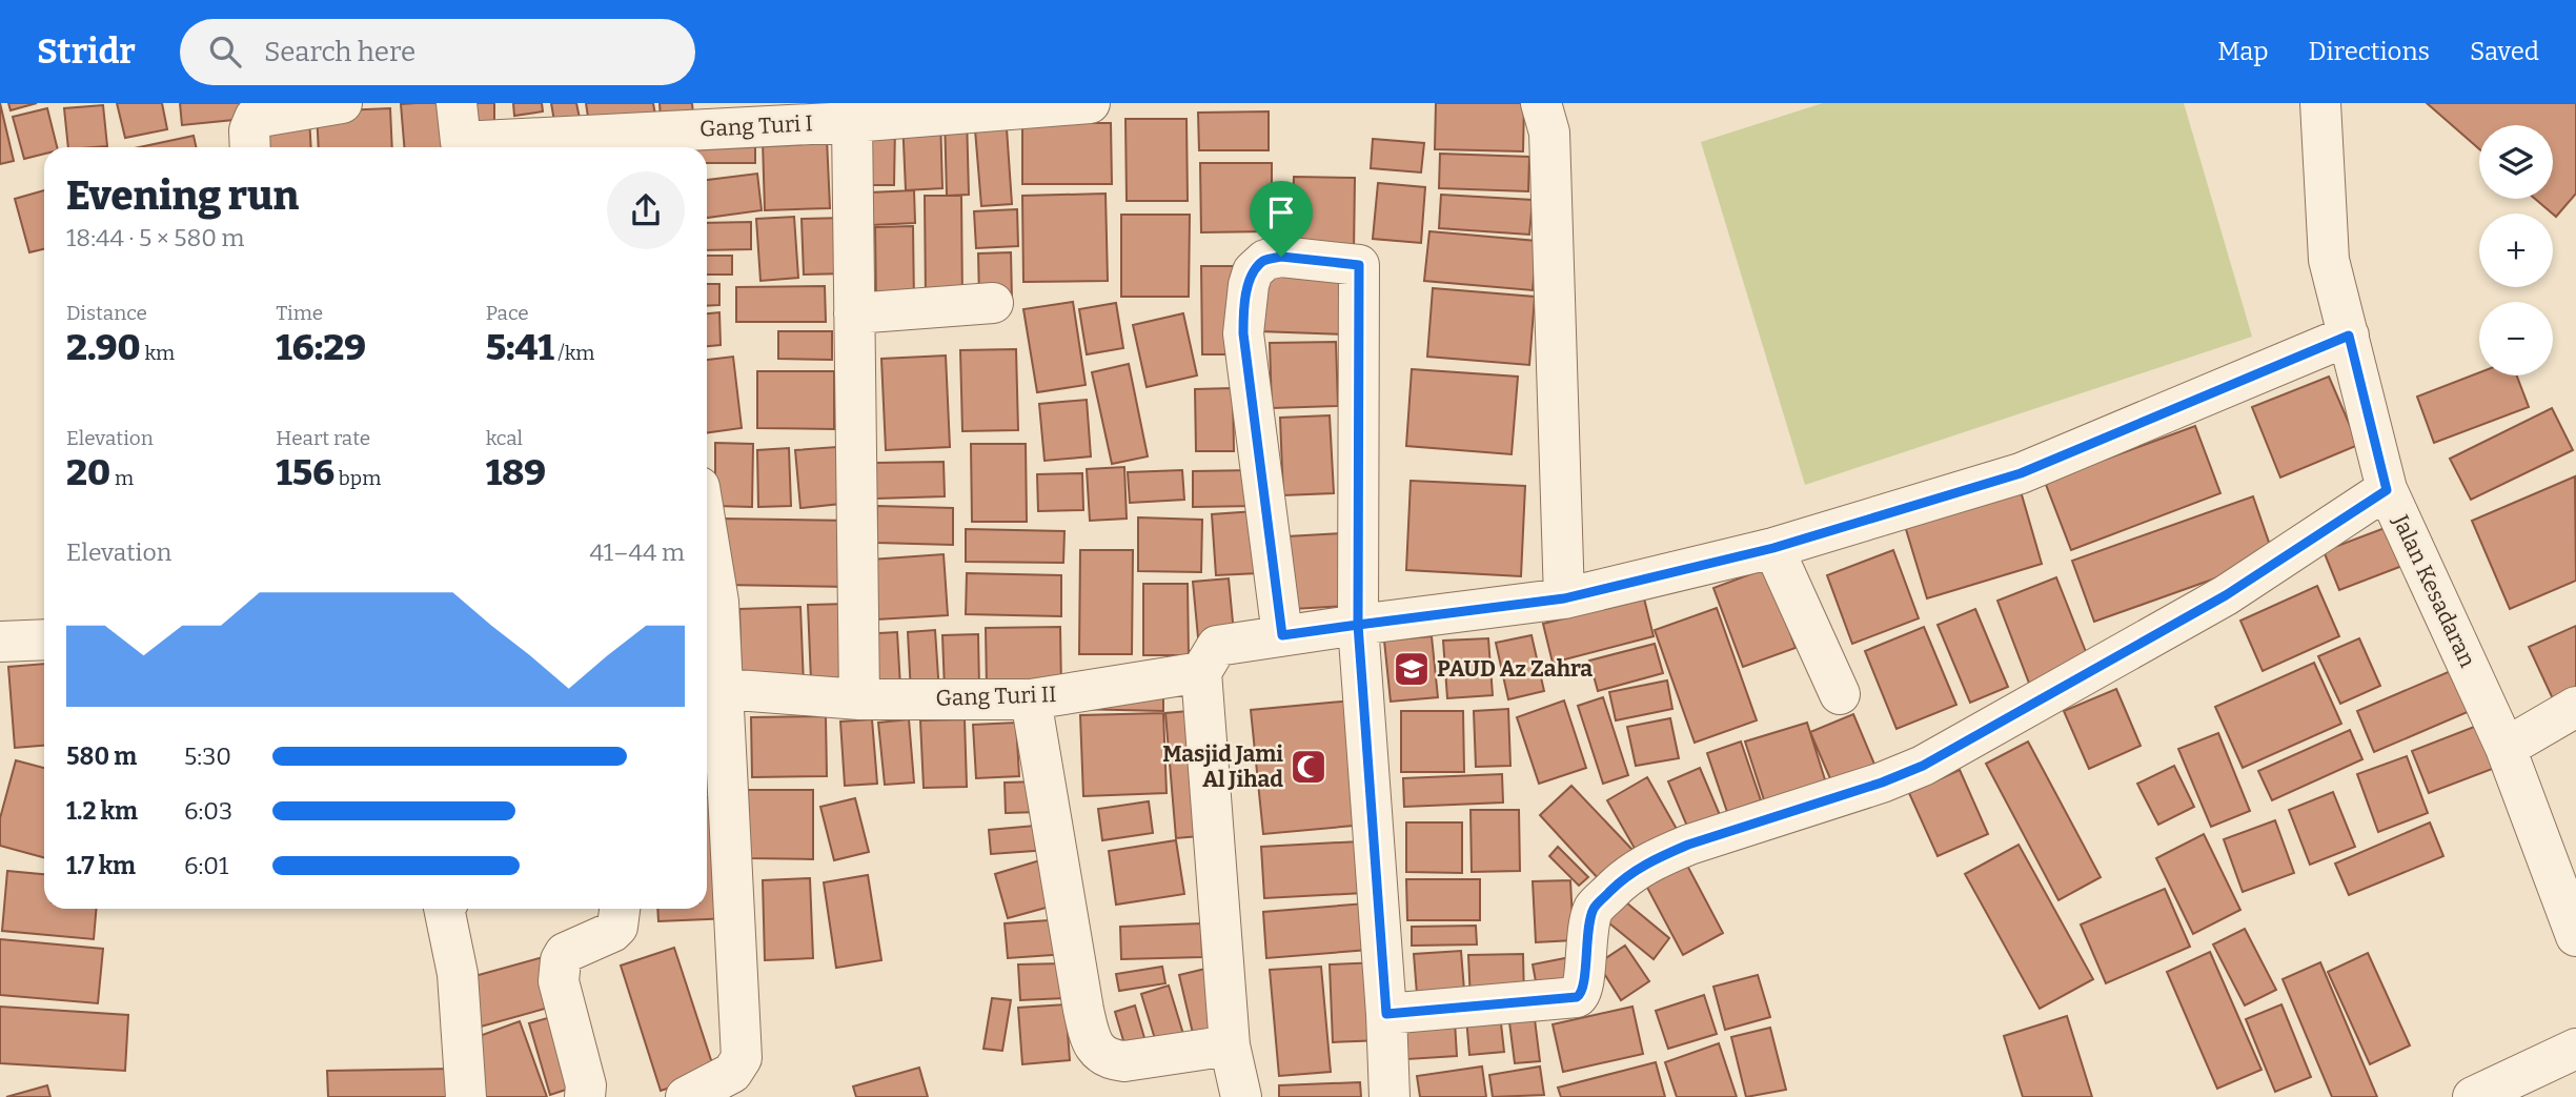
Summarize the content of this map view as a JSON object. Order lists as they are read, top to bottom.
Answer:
{
  "streets": {
    "street": ["Gang Turi I", "Jalan Kesadaran", "Gang Turi II"]
  },
  "places": {
    "school or university": ["PAUD Az Zahra"],
    "mosque": ["Masjid Jami Al Jihad"]
  },
  "page": {
    "header": "Stridr",
    "search": "Search here",
    "nav": ["Map", "Directions", "Saved"],
    "map_buttons": ["+", "−"],
    "heading": ["Evening run", "18:44 · 5 × 580 m"],
    "stats": [
      ["Distance", "2.90 km"],
      ["Time", "16:29"],
      ["Pace", "5:41 /km"],
      ["Elevation", "20 m"],
      ["Heart rate", "156 bpm"],
      ["kcal", "189"]
    ],
    "chart": ["Elevation", "41–44 m"],
    "list": [
      {
        "name": "580 m",
        "note": "5:30"
      },
      {
        "name": "1.2 km",
        "note": "6:03"
      },
      {
        "name": "1.7 km",
        "note": "6:01"
      }
    ]
  }
}
